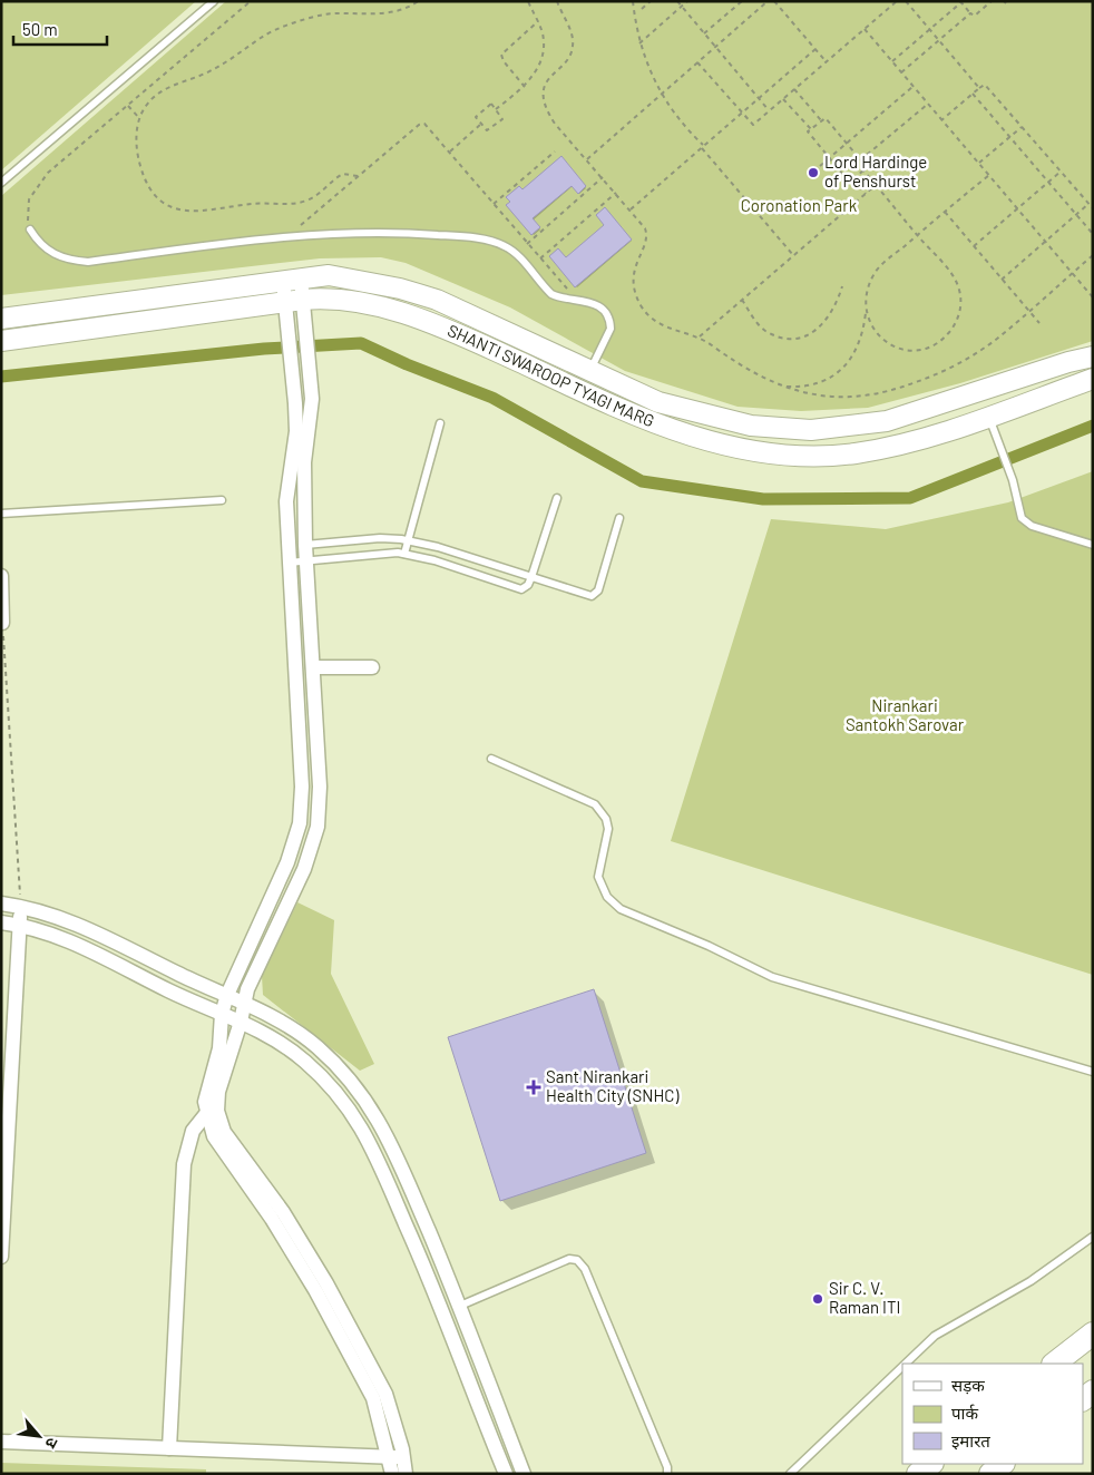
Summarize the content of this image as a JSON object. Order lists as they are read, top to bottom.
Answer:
{
  "streets": {
    "main road": ["SHANTI SWAROOP TYAGI MARG"]
  },
  "parks": ["Coronation Park", "Nirankari Santokh Sarovar"],
  "places": {
    "other": ["Lord Hardinge of Penshurst", "Sir C. V. Raman ITI"],
    "health": ["Sant Nirankari Health City (SNHC)"]
  },
  "legend": ["सड़क", "पार्क", "इमारत"],
  "scale_bar": "50 m",
  "north": "bottom right"
}
